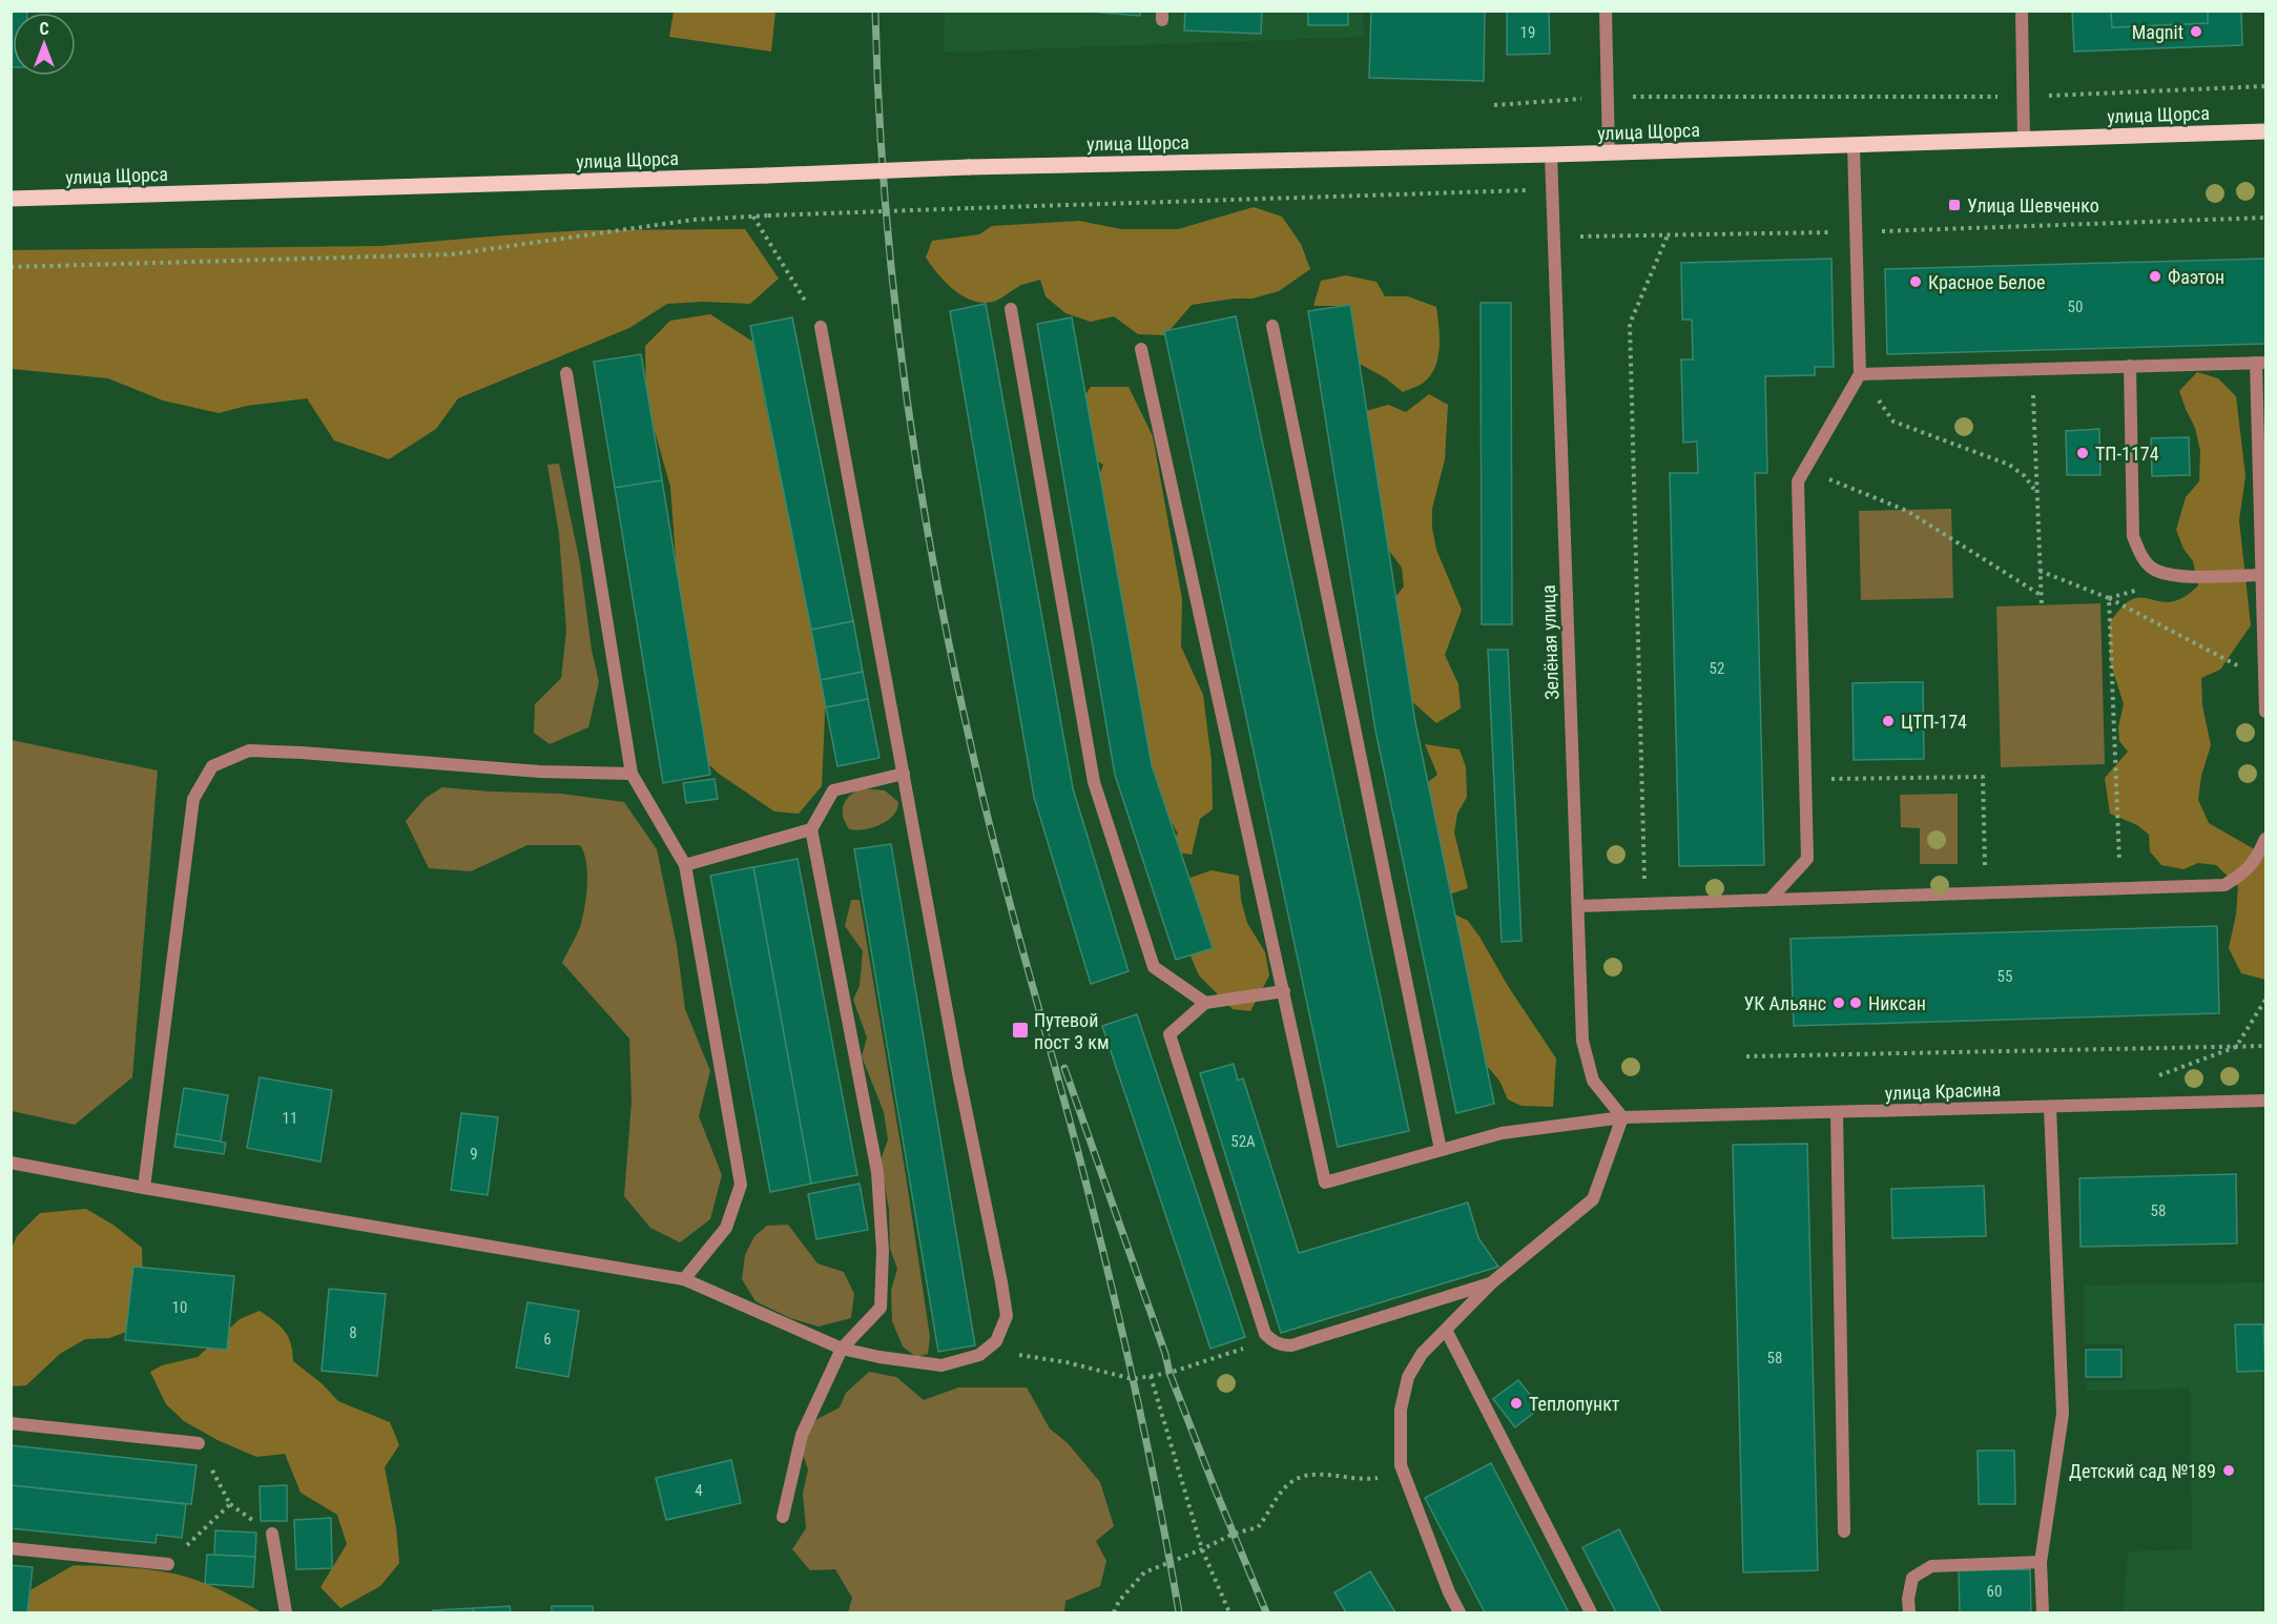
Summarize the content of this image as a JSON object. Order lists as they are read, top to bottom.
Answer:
{
  "streets": {
    "main road": ["улица Щорса"],
    "street": ["Зелёная улица", "улица Красина"]
  },
  "crossings": [
    ["улица Щорса", "Зелёная улица"],
    ["Зелёная улица", "улица Красина"]
  ],
  "places": {
    "other": [
      "Magnit",
      "Фаэтон",
      "Красное Белое",
      "ТП-1174",
      "ЦТП-174",
      "УК Альянс",
      "Никсан",
      "Теплопункт",
      "Детский сад №189"
    ],
    "transit": ["Улица Шевченко", "Путевой пост 3 км"]
  },
  "house_numbers": [
    "19",
    "50",
    "52",
    "55",
    "11",
    "52А",
    "9",
    "58",
    "10",
    "8",
    "6",
    "58",
    "4",
    "60"
  ],
  "north": "top"
}
